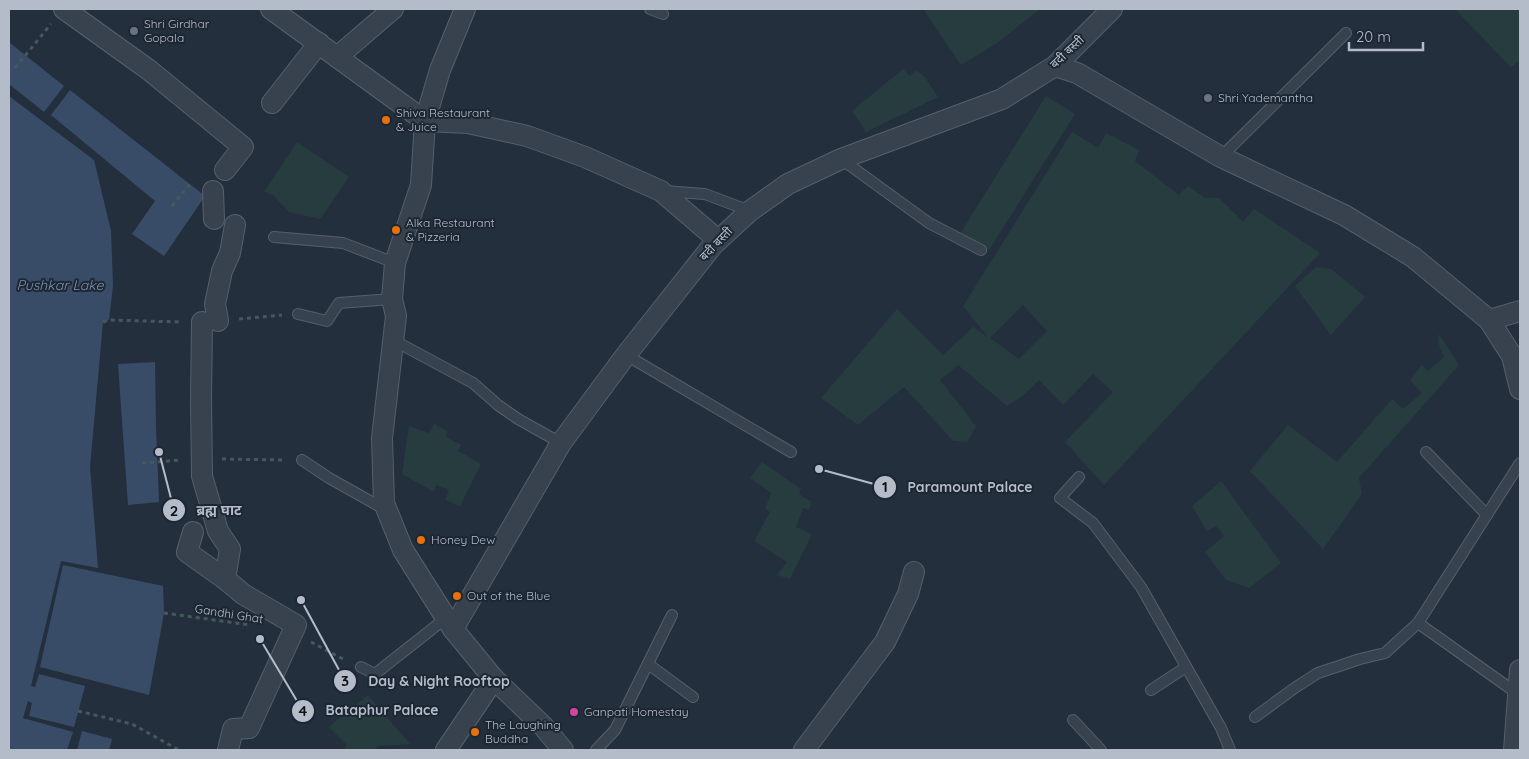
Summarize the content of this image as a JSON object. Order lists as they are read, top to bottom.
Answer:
{
  "streets": {
    "street": ["बदी बस्ती"],
    "path": ["Gandhi Ghat"]
  },
  "water": ["Pushkar Lake"],
  "places": [
    "Shri Girdhar Gopala",
    "Shri Yademantha",
    "Shiva Restaurant & Juice",
    "Alka Restaurant & Pizzeria",
    "ब्रह्म घाट",
    "Paramount Palace",
    "Honey Dew",
    "Out of the Blue",
    "Day & Night Rooftop",
    "Bataphur Palace",
    "Ganpati Homestay",
    "The Laughing Buddha"
  ],
  "scale_bar": "20 m"
}
